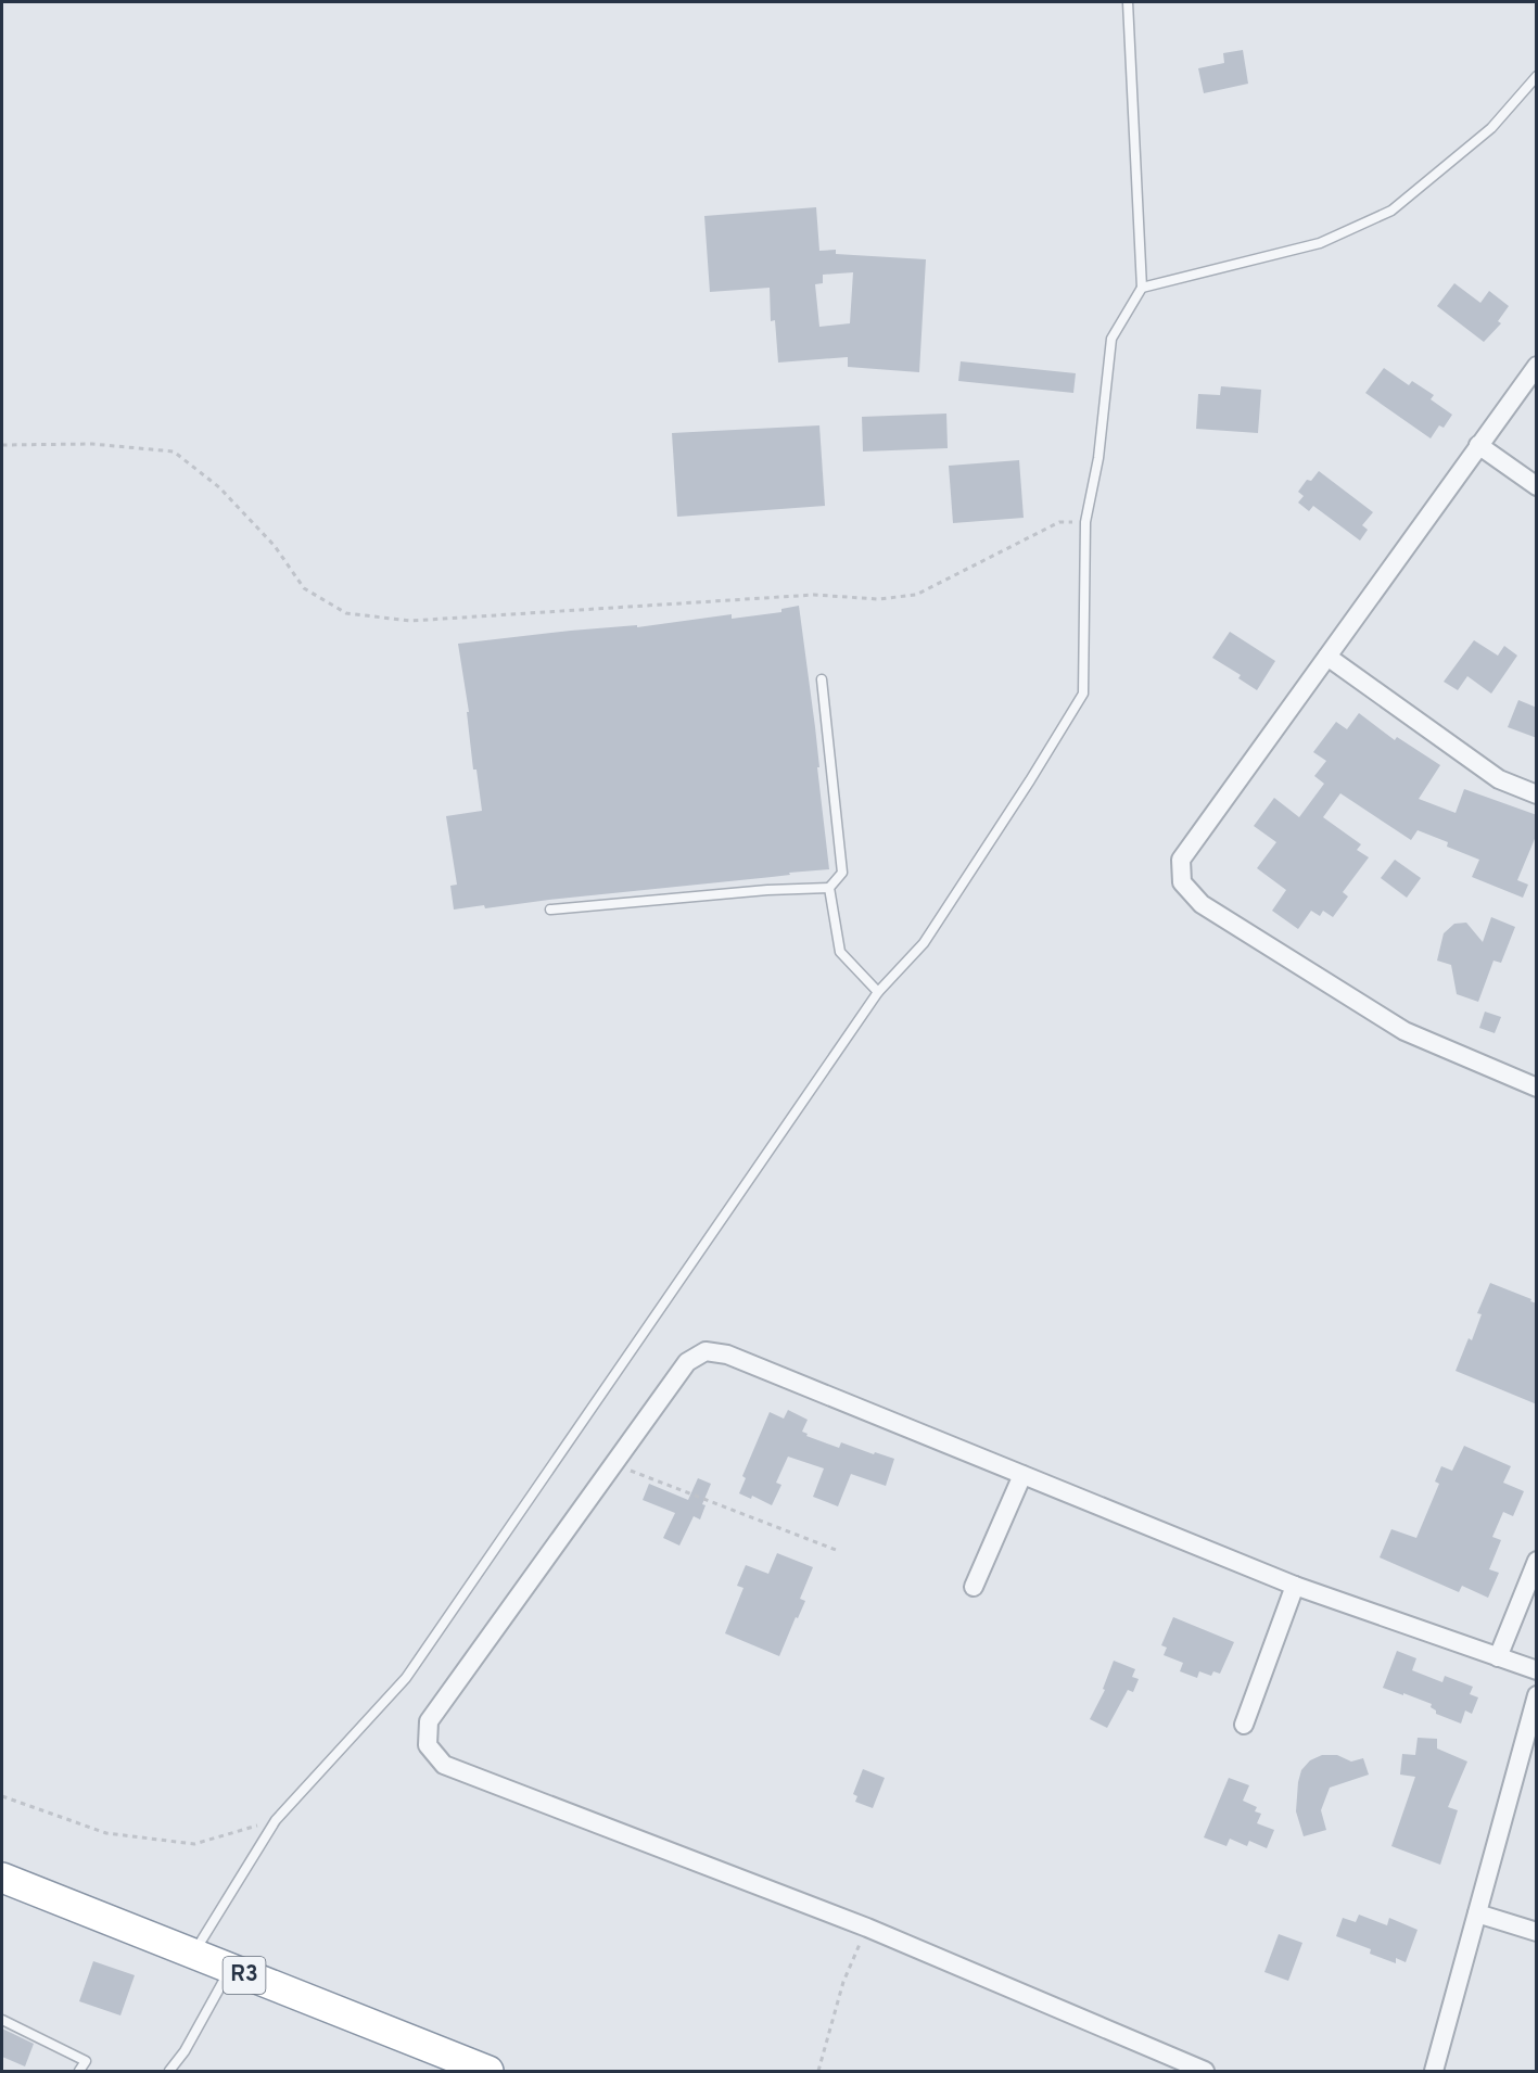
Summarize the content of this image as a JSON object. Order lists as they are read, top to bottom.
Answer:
{
  "streets": {
    "highway": ["R3"]
  }
}
